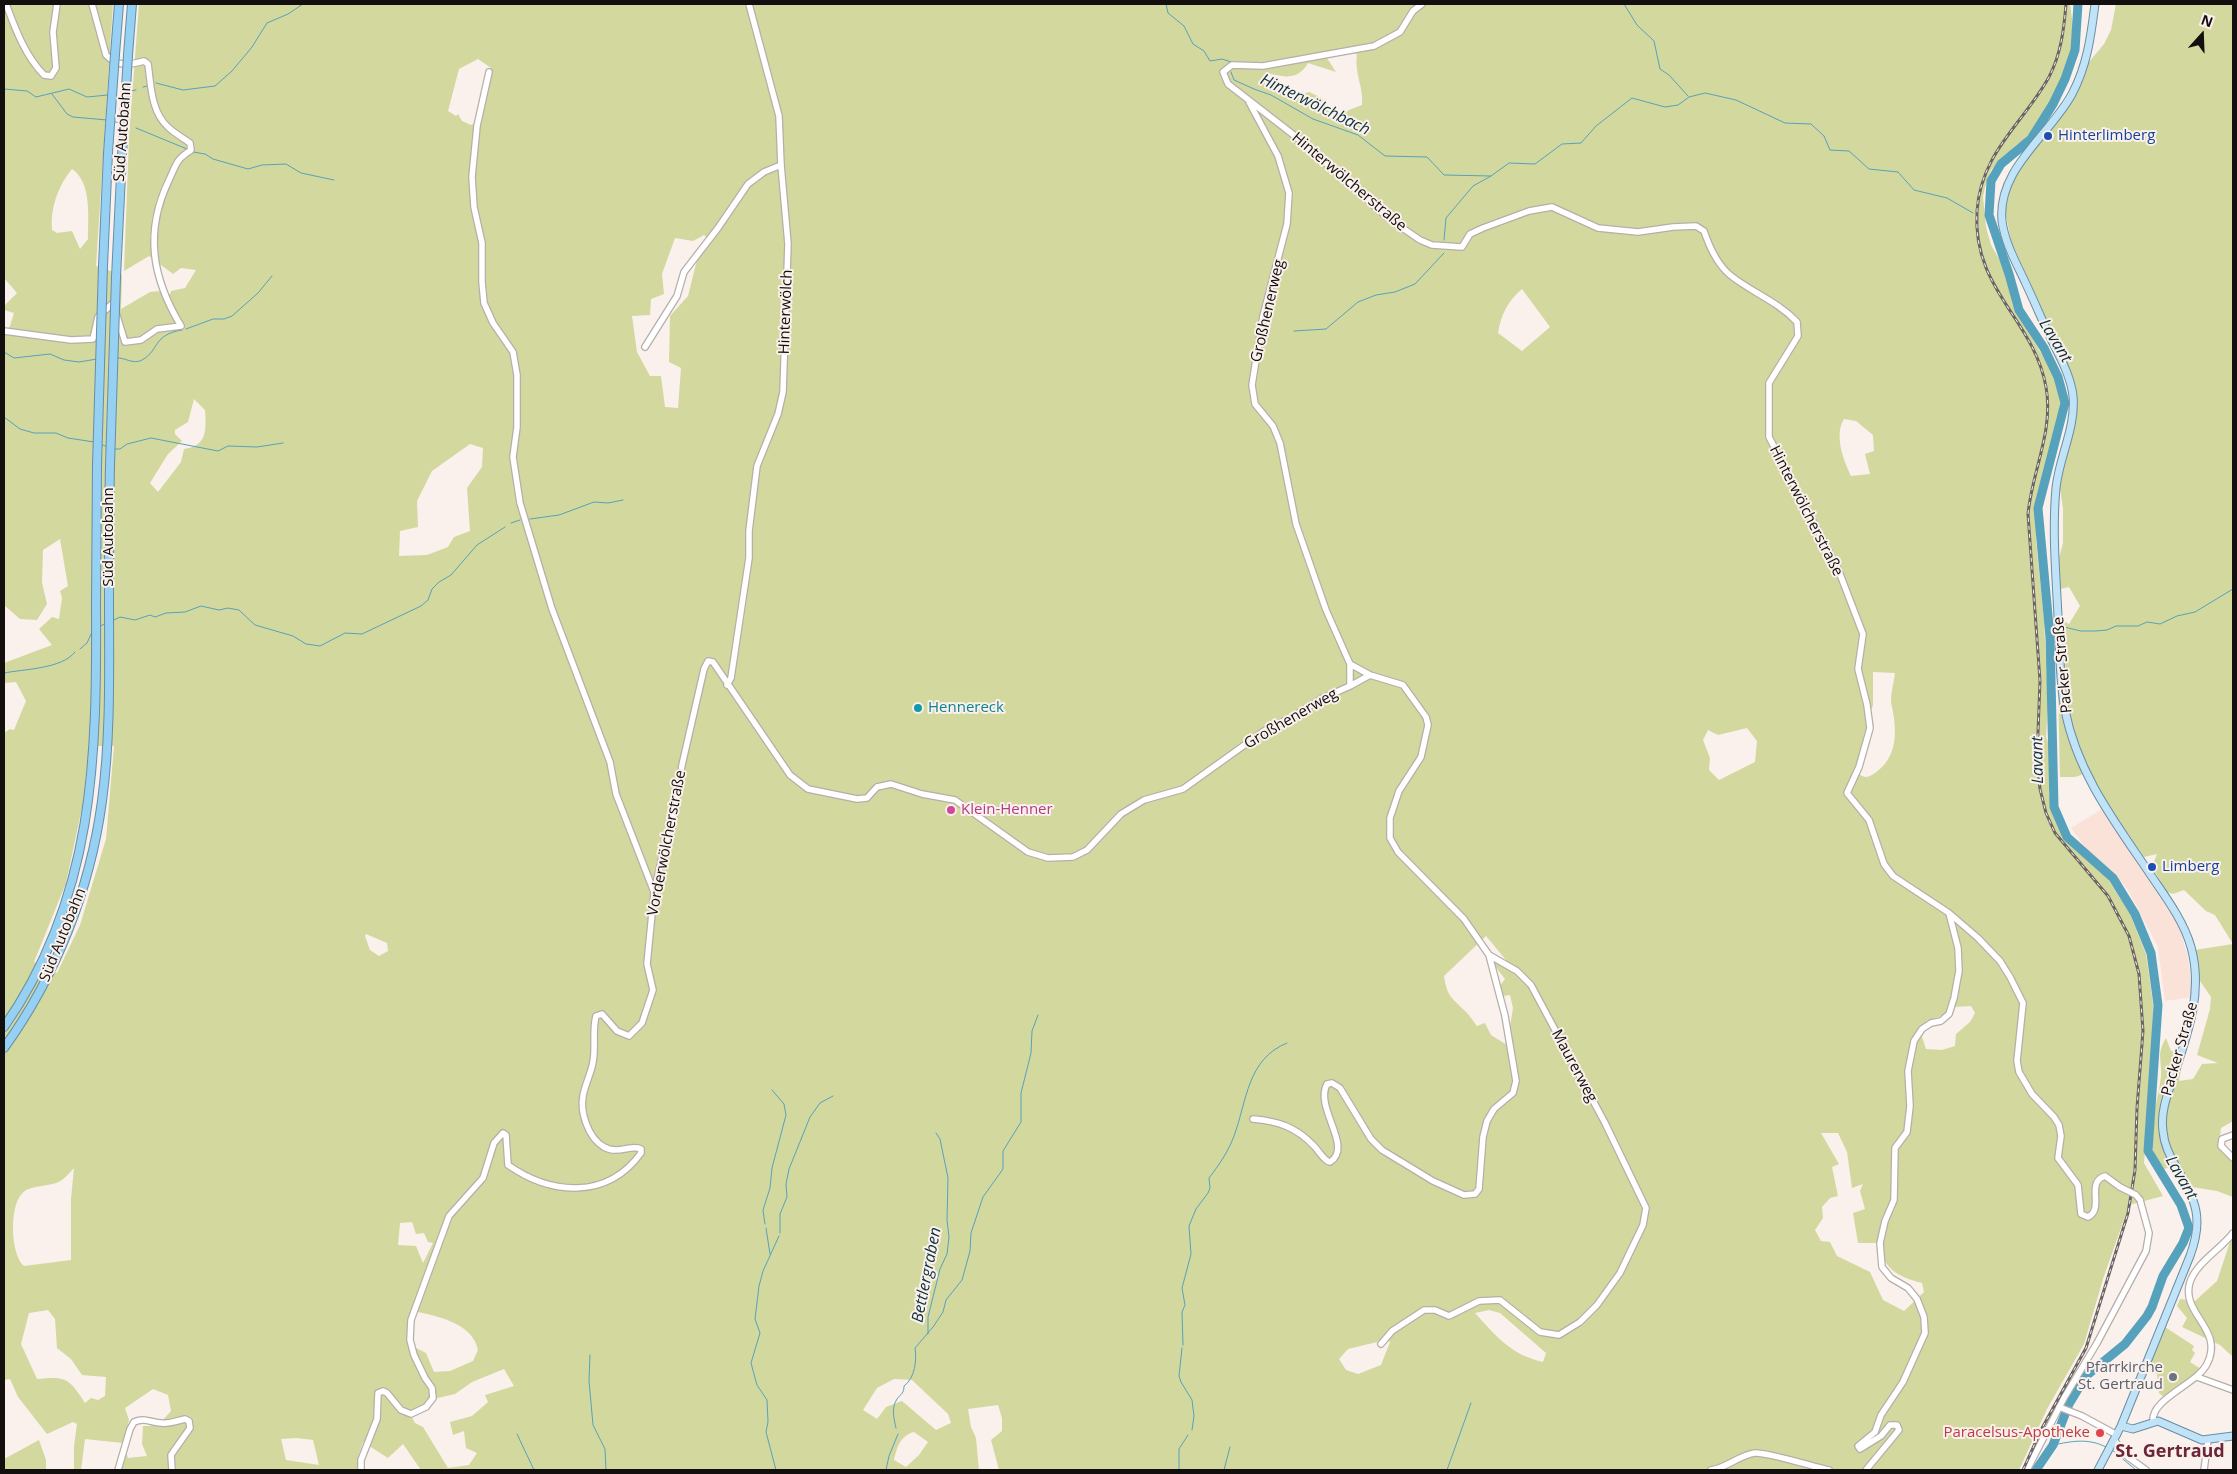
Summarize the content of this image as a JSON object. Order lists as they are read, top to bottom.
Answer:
{
  "streets": {
    "highway": ["Süd Autobahn"],
    "main road": ["Packer Straße"],
    "street": [
      "Hinterwölcherstraße",
      "Großhenerweg",
      "Hinterwölch",
      "Vorderwölcherstraße",
      "Maurerweg"
    ]
  },
  "crossings": [
    ["Hinterwölcherstraße", "Großhenerweg"],
    ["Großhenerweg", "Hinterwölch"],
    ["Großhenerweg", "Vorderwölcherstraße"],
    ["Großhenerweg", "Maurerweg"],
    ["Hinterwölch", "Vorderwölcherstraße"]
  ],
  "districts": ["St. Gertraud"],
  "water": ["Hinterwölchbach", "Lavant", "Bettlergraben"],
  "places": [
    "Hinterlimberg",
    "Hennereck",
    "Klein-Henner",
    "Limberg",
    "Pfarrkirche St. Gertraud",
    "Paracelsus-Apotheke"
  ],
  "north": "top"
}
